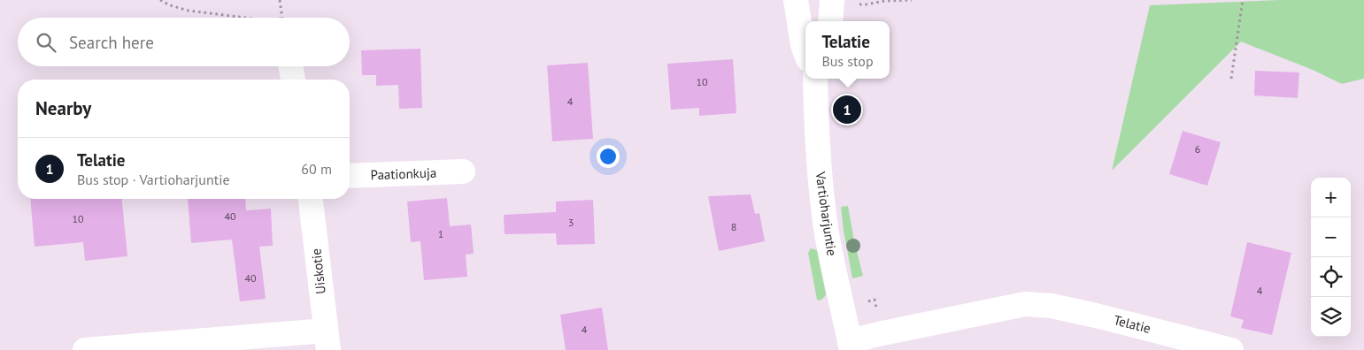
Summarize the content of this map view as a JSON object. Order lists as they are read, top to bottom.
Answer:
{
  "streets": {
    "street": [
      "Paationkuja",
      "Vartioharjuntie",
      "Uiskotie",
      "Telatie"
    ]
  },
  "crossings": [
    ["Vartioharjuntie", "Telatie"]
  ],
  "house_numbers": [
    "10",
    "4",
    "6",
    "40",
    "10",
    "3",
    "8",
    "1",
    "40",
    "4",
    "4"
  ],
  "page": {
    "search": "Search here",
    "popup": ["Telatie", "Bus stop"],
    "heading": "Nearby",
    "pins": "1",
    "list": [
      {
        "mark": "1",
        "name": "Telatie",
        "note": "Bus stop · Vartioharjuntie",
        "value": "60 m"
      }
    ],
    "map_buttons": ["+", "−"]
  }
}
